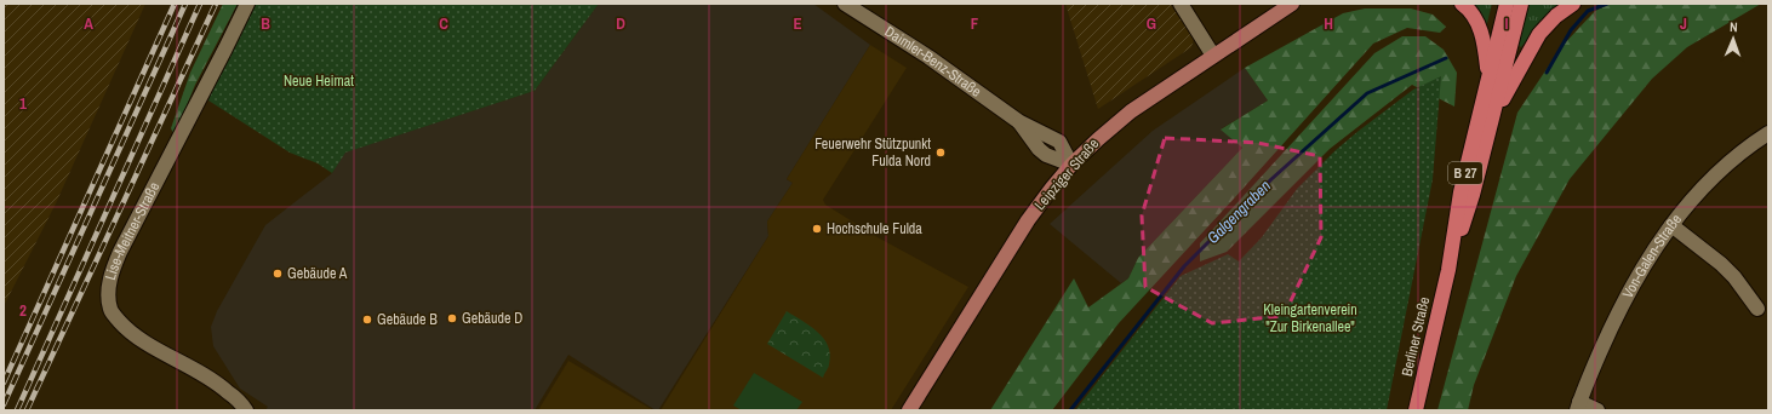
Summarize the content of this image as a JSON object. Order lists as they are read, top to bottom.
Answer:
{
  "streets": {
    "highway": ["B 27", "Berliner Straße"],
    "main road": ["Leipziger Straße"],
    "street": ["Daimler-Benz-Straße", "Lise-Meitner-Straße", "Von-Galen-Straße"]
  },
  "crossings": [
    ["Daimler-Benz-Straße", "Leipziger Straße"],
    ["B 27", "Berliner Straße"]
  ],
  "water": ["Galgengraben"],
  "parks": ["Neue Heimat", "Kleingartenverein \"Zur Birkenallee\""],
  "places": [
    "Feuerwehr Stützpunkt Fulda Nord",
    "Hochschule Fulda",
    "Gebäude A",
    "Gebäude D",
    "Gebäude B"
  ],
  "north": "top",
  "grid": {
    "columns": [
      "A",
      "B",
      "C",
      "D",
      "E",
      "F",
      "G",
      "H",
      "I",
      "J"
    ],
    "rows": ["1", "2"]
  }
}
